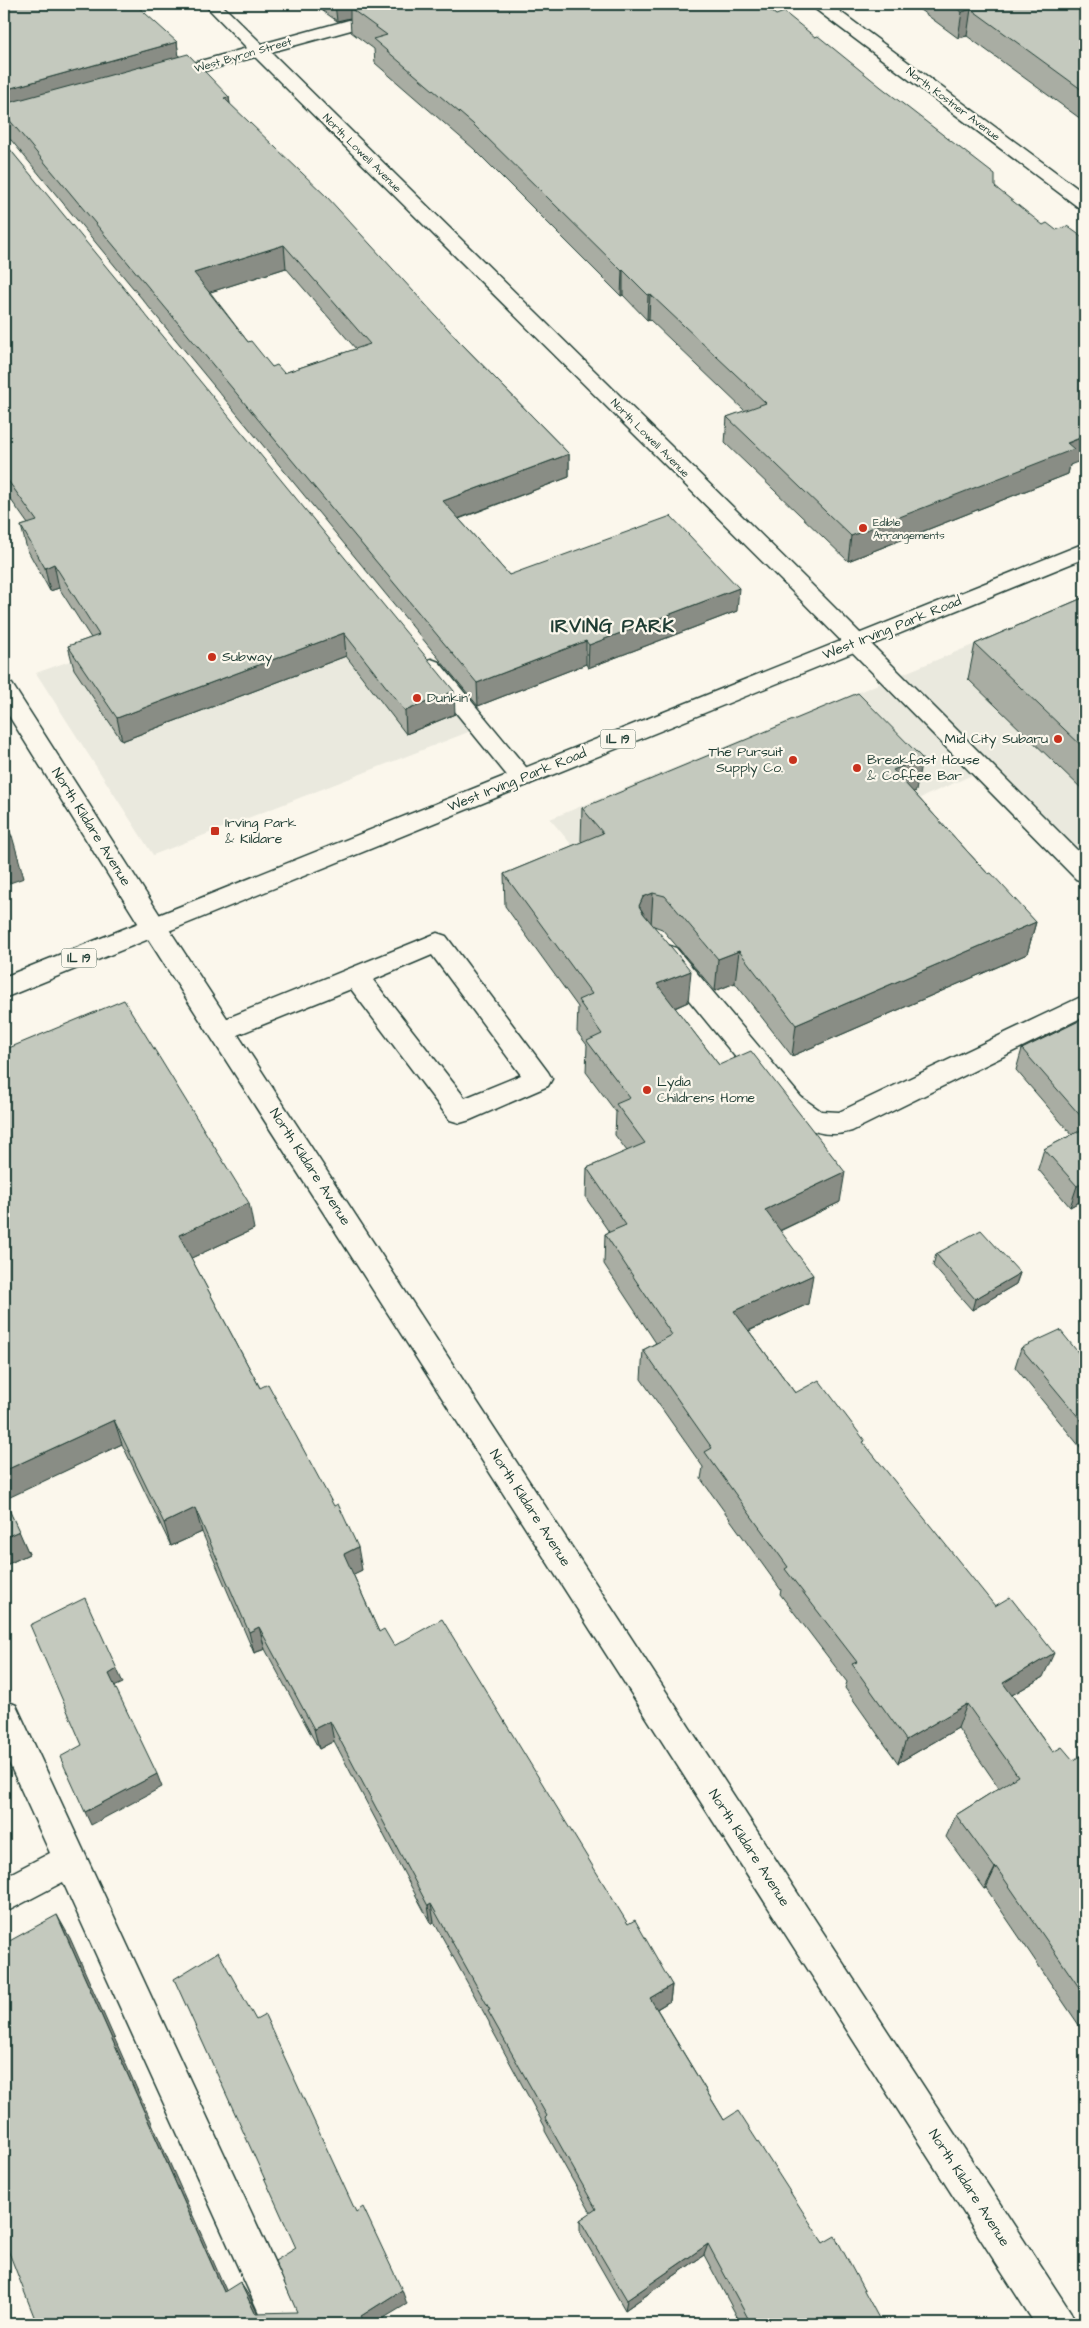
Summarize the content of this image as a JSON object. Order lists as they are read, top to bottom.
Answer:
{
  "streets": {
    "street": [
      "West Byron Street",
      "North Kostner Avenue",
      "North Lowell Avenue",
      "West Irving Park Road",
      "IL 19",
      "North Kildare Avenue"
    ]
  },
  "crossings": [
    ["West Byron Street", "North Lowell Avenue"],
    ["North Lowell Avenue", "West Irving Park Road"],
    ["West Irving Park Road", "North Kildare Avenue"]
  ],
  "districts": ["IRVING PARK"],
  "places": {
    "other": [
      "Edible Arrangements",
      "Subway",
      "Dunkin'",
      "Mid City Subaru",
      "The Pursuit Supply Co.",
      "Breakfast House & Coffee Bar",
      "Lydia Childrens Home"
    ],
    "transit": ["Irving Park & Kildare"]
  }
}
